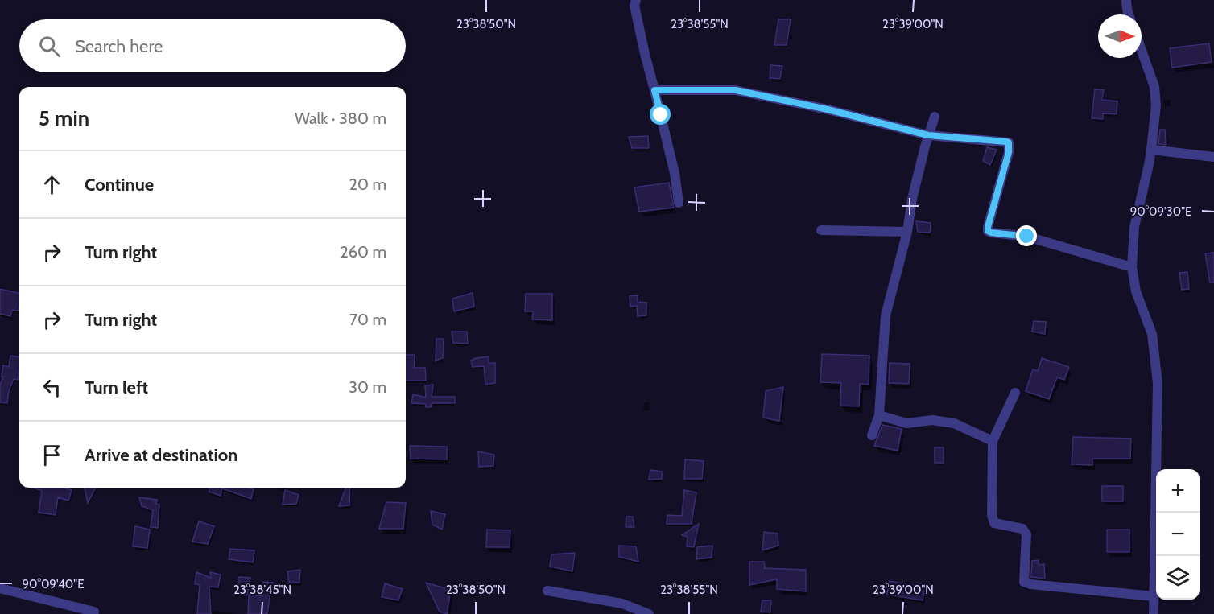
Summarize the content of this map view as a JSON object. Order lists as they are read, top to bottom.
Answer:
{
  "north": "right",
  "page": {
    "search": "Search here",
    "heading": ["5 min", "Walk · 380 m"],
    "list": [
      ["Continue", "20 m"],
      ["Turn right", "260 m"],
      ["Turn right", "70 m"],
      ["Turn left", "30 m"],
      "Arrive at destination"
    ],
    "map_buttons": ["+", "−"]
  },
  "coordinates": [
    "23°38'50\"N",
    "23°38'55\"N",
    "23°39'00\"N",
    "90°09'30\"E",
    "90°09'40\"E",
    "23°38'45\"N"
  ]
}
